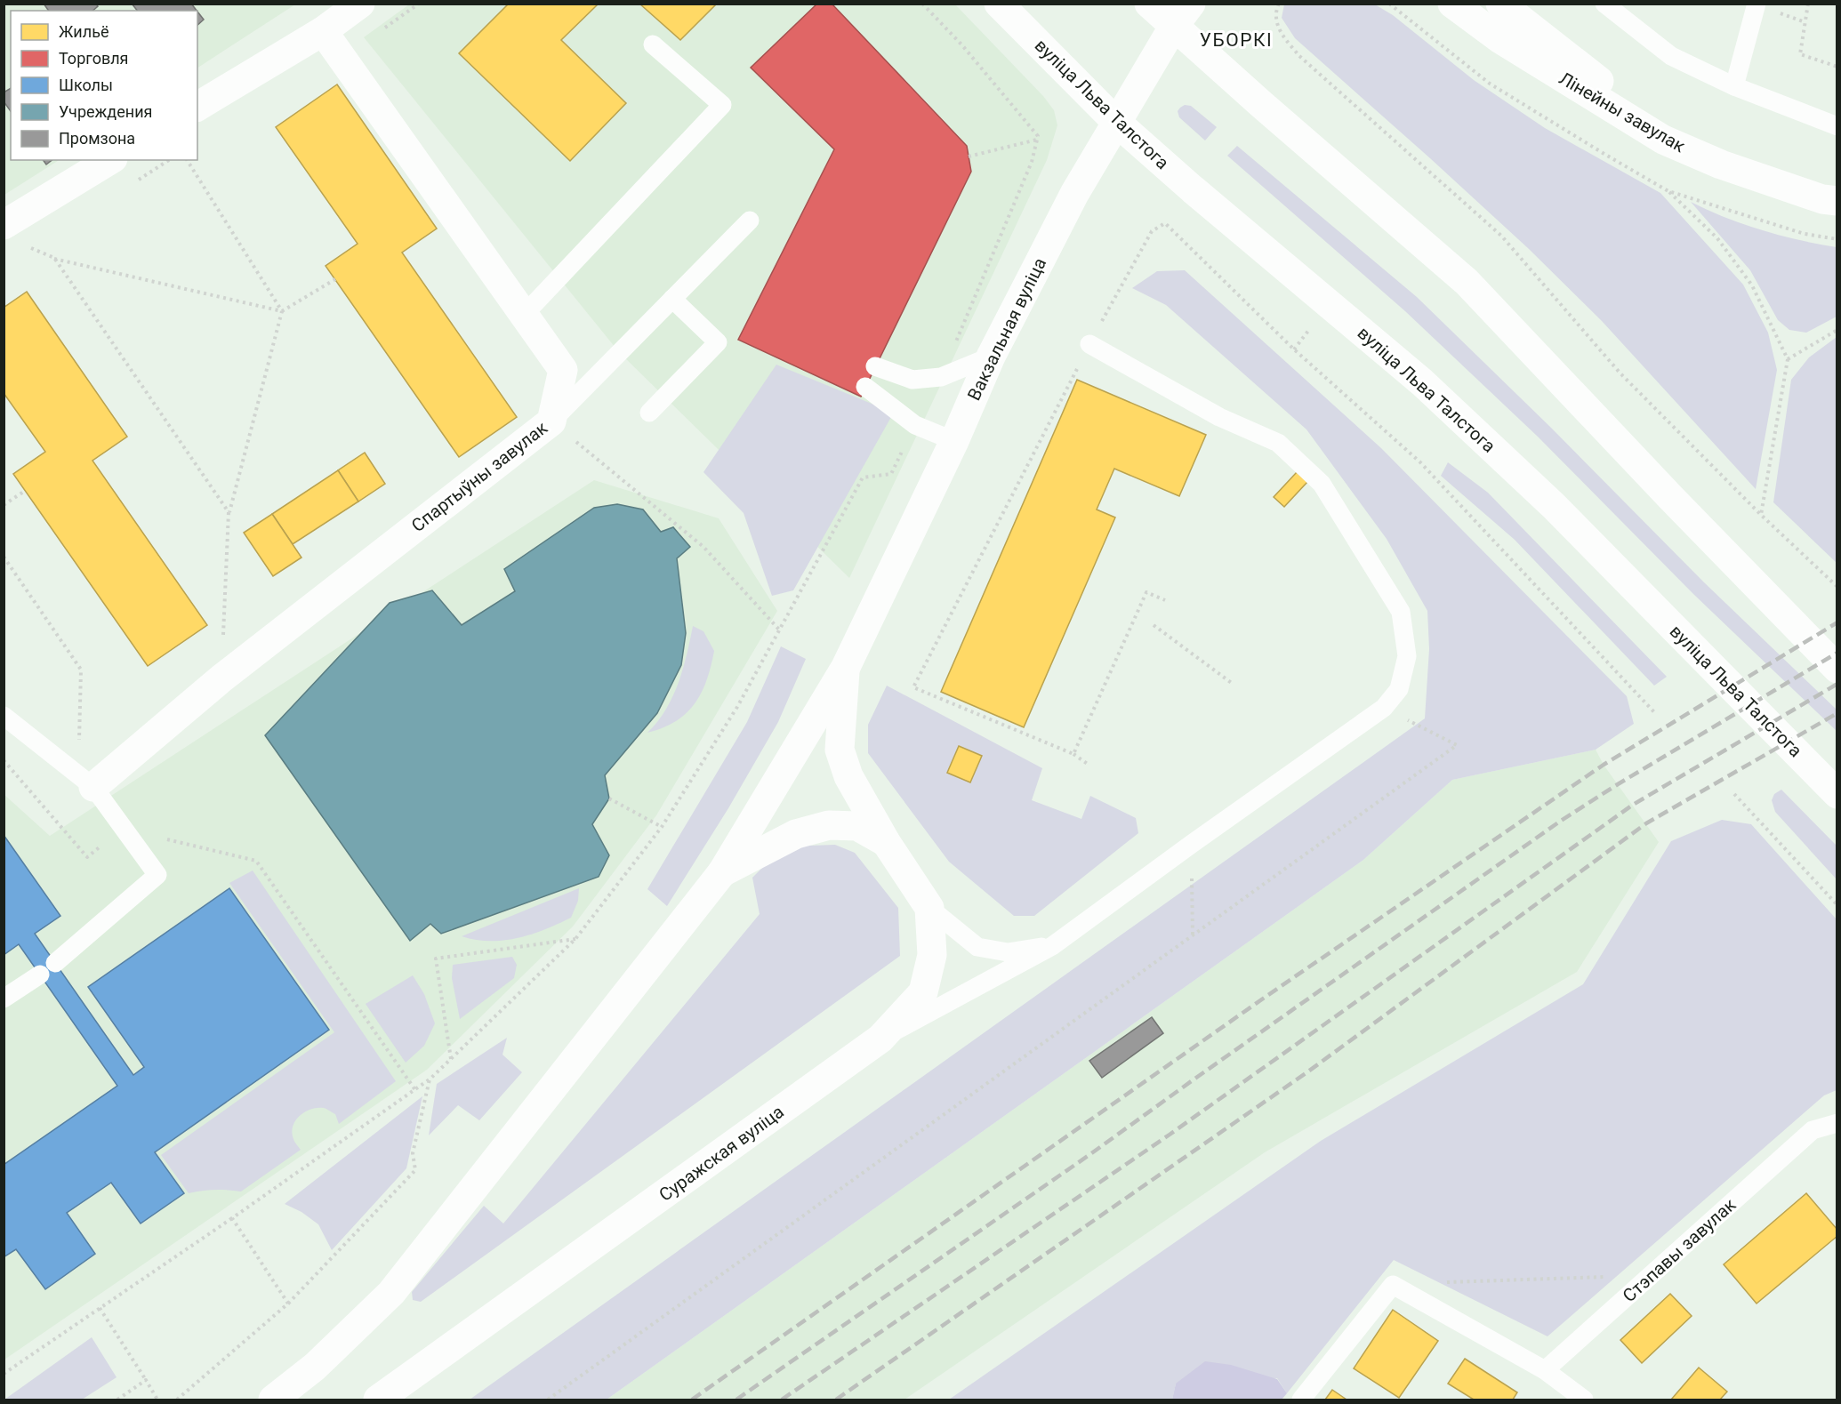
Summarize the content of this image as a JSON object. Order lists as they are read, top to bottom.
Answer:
{
  "streets": {
    "main road": [
      "вуліца Льва Талстога",
      "Лінейны завулак",
      "Вакзальная вуліца",
      "Спартыўны завулак",
      "Суражская вуліца"
    ],
    "lane": ["Стэпавы завулак"]
  },
  "crossings": [
    ["вуліца Льва Талстога", "Вакзальная вуліца"],
    ["Вакзальная вуліца", "Суражская вуліца"]
  ],
  "districts": ["УБОРКІ"],
  "legend": [
    "Жильё",
    "Торговля",
    "Школы",
    "Учреждения",
    "Промзона"
  ]
}
